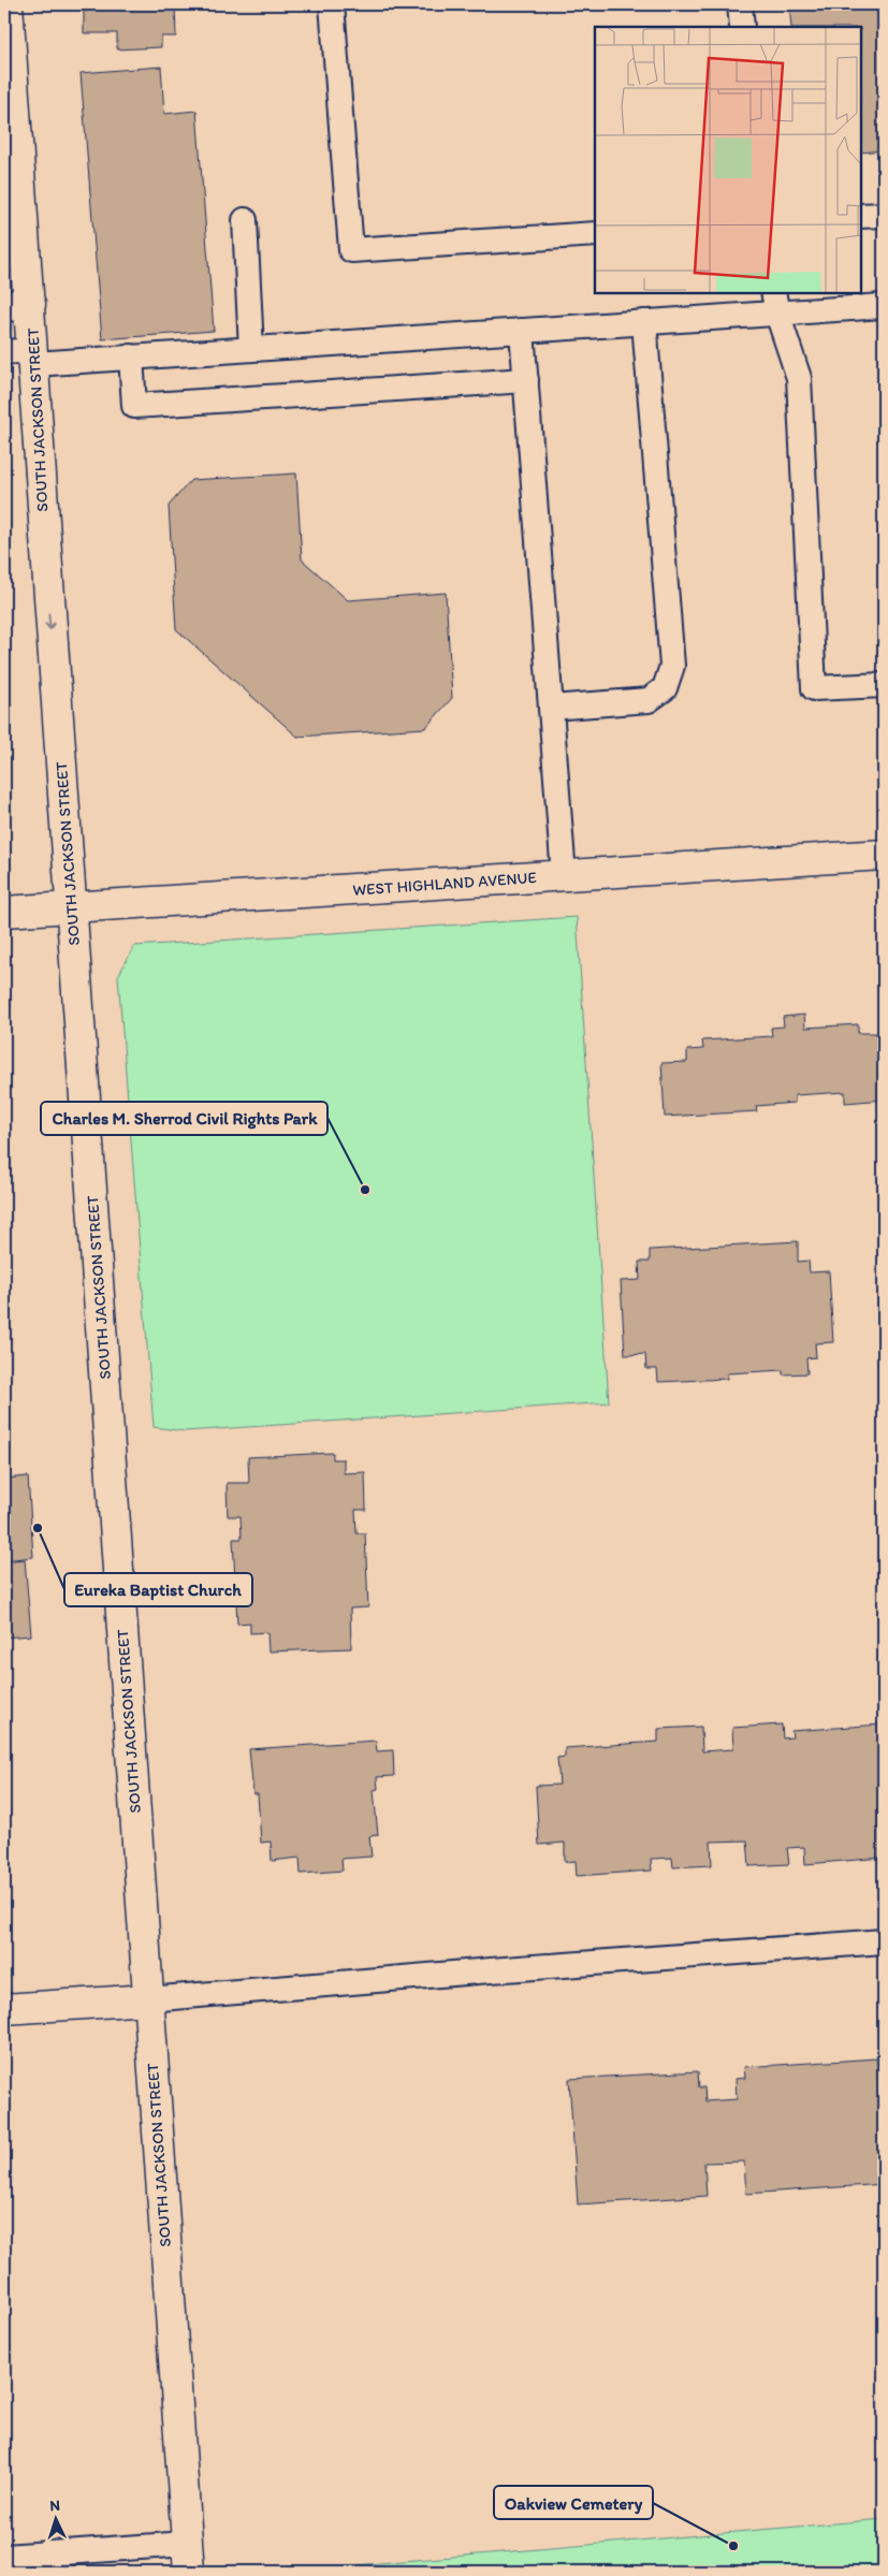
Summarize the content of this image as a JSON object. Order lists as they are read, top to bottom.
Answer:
{
  "streets": {
    "street": ["SOUTH JACKSON STREET", "WEST HIGHLAND AVENUE"]
  },
  "crossings": [
    ["SOUTH JACKSON STREET", "WEST HIGHLAND AVENUE"]
  ],
  "places": ["Charles M. Sherrod Civil Rights Park", "Eureka Baptist Church", "Oakview Cemetery"],
  "north": "top"
}
